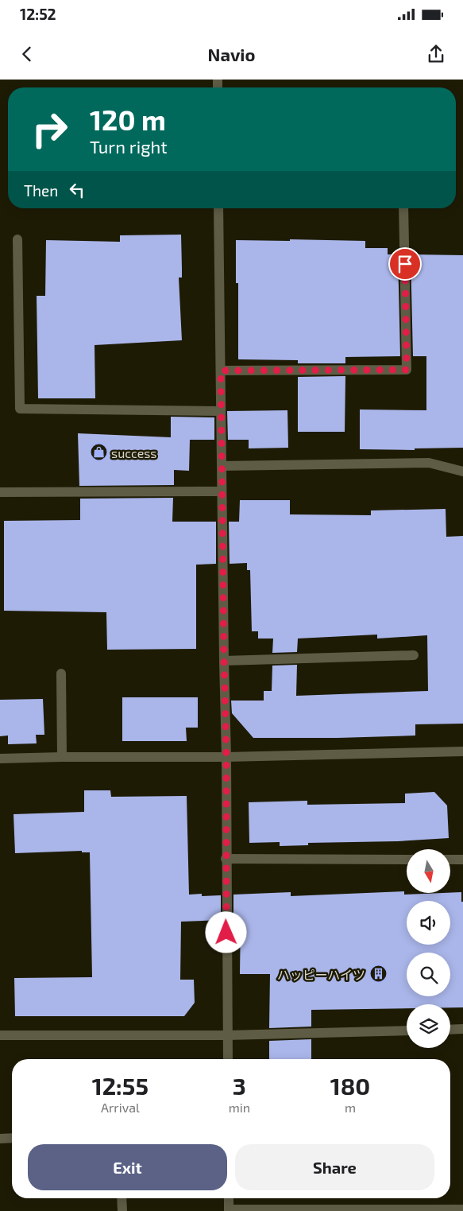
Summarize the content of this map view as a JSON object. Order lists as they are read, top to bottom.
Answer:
{
  "places": {
    "shop": ["success"],
    "building": ["ハッピーハイツ"]
  },
  "north": "bottom",
  "page": {
    "status": "12:52",
    "header": "Navio",
    "turn": ["120 m", "Turn right"],
    "then": "Then",
    "eta": [
      "12:55",
      "Arrival",
      "3",
      "min",
      "180",
      "m"
    ],
    "buttons": ["Exit", "Share"]
  }
}
